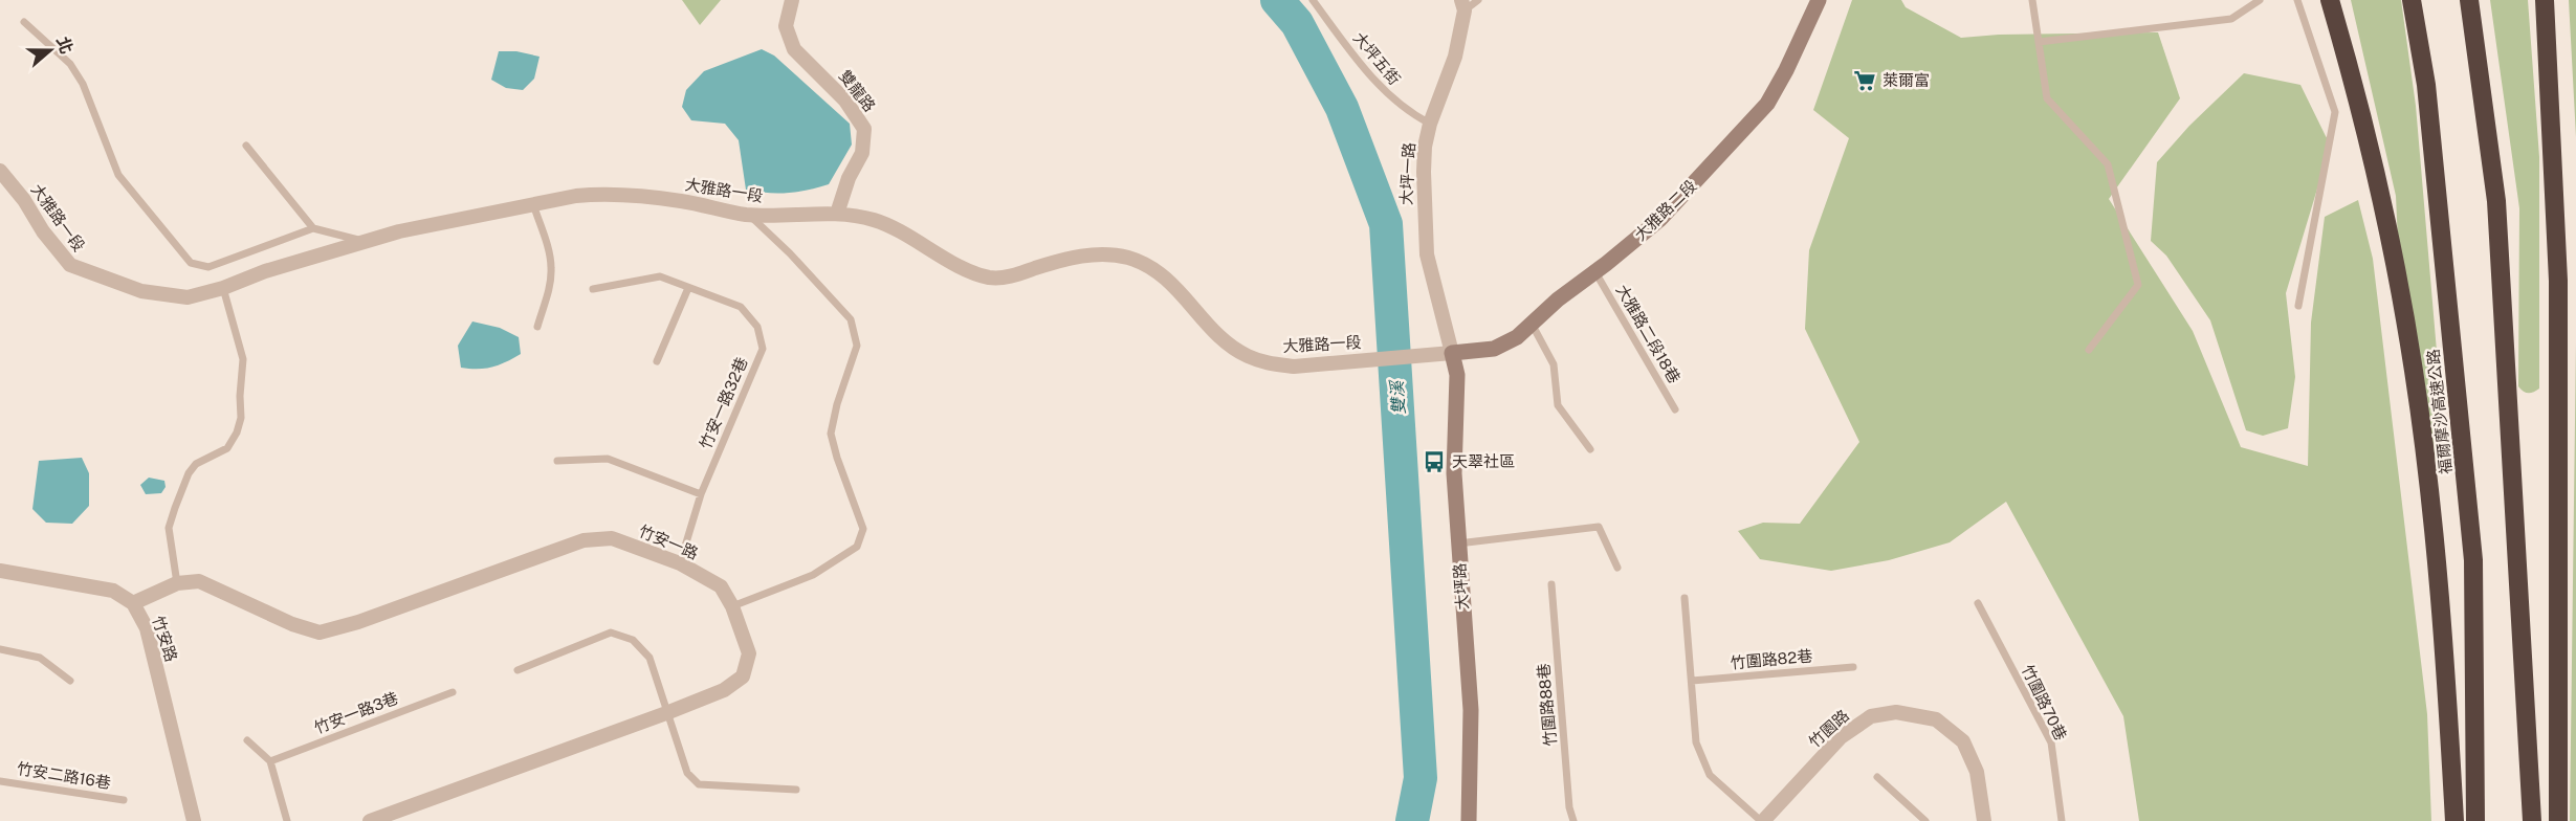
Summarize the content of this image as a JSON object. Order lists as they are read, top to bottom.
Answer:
{
  "streets": {
    "highway": ["福爾摩沙高速公路"],
    "street": [
      "雙龍路",
      "大坪一路",
      "大雅路一段",
      "大雅路二段",
      "竹安一路",
      "大坪路",
      "竹安路",
      "竹園路"
    ],
    "lane": [
      "大坪五街",
      "大雅路二段18巷",
      "竹安一路32巷",
      "竹圍路82巷",
      "竹圍路70巷",
      "竹圍路88巷",
      "竹安一路3巷",
      "竹安二路16巷"
    ]
  },
  "crossings": [
    ["大坪五街", "大坪一路"],
    ["雙龍路", "大雅路一段"],
    ["大坪一路", "大雅路一段"],
    ["大坪一路", "大雅路二段"],
    ["大坪一路", "大坪路"],
    ["大雅路一段", "大雅路二段"],
    ["大雅路一段", "大坪路"],
    ["大雅路二段", "大雅路二段18巷"],
    ["大雅路二段", "大坪路"],
    ["竹安一路32巷", "竹安一路"],
    ["竹安一路", "竹安路"]
  ],
  "water": ["雙溪"],
  "places": {
    "supermarket": ["萊爾富"],
    "bus stop": ["天翠社區"]
  },
  "north": "right"
}
